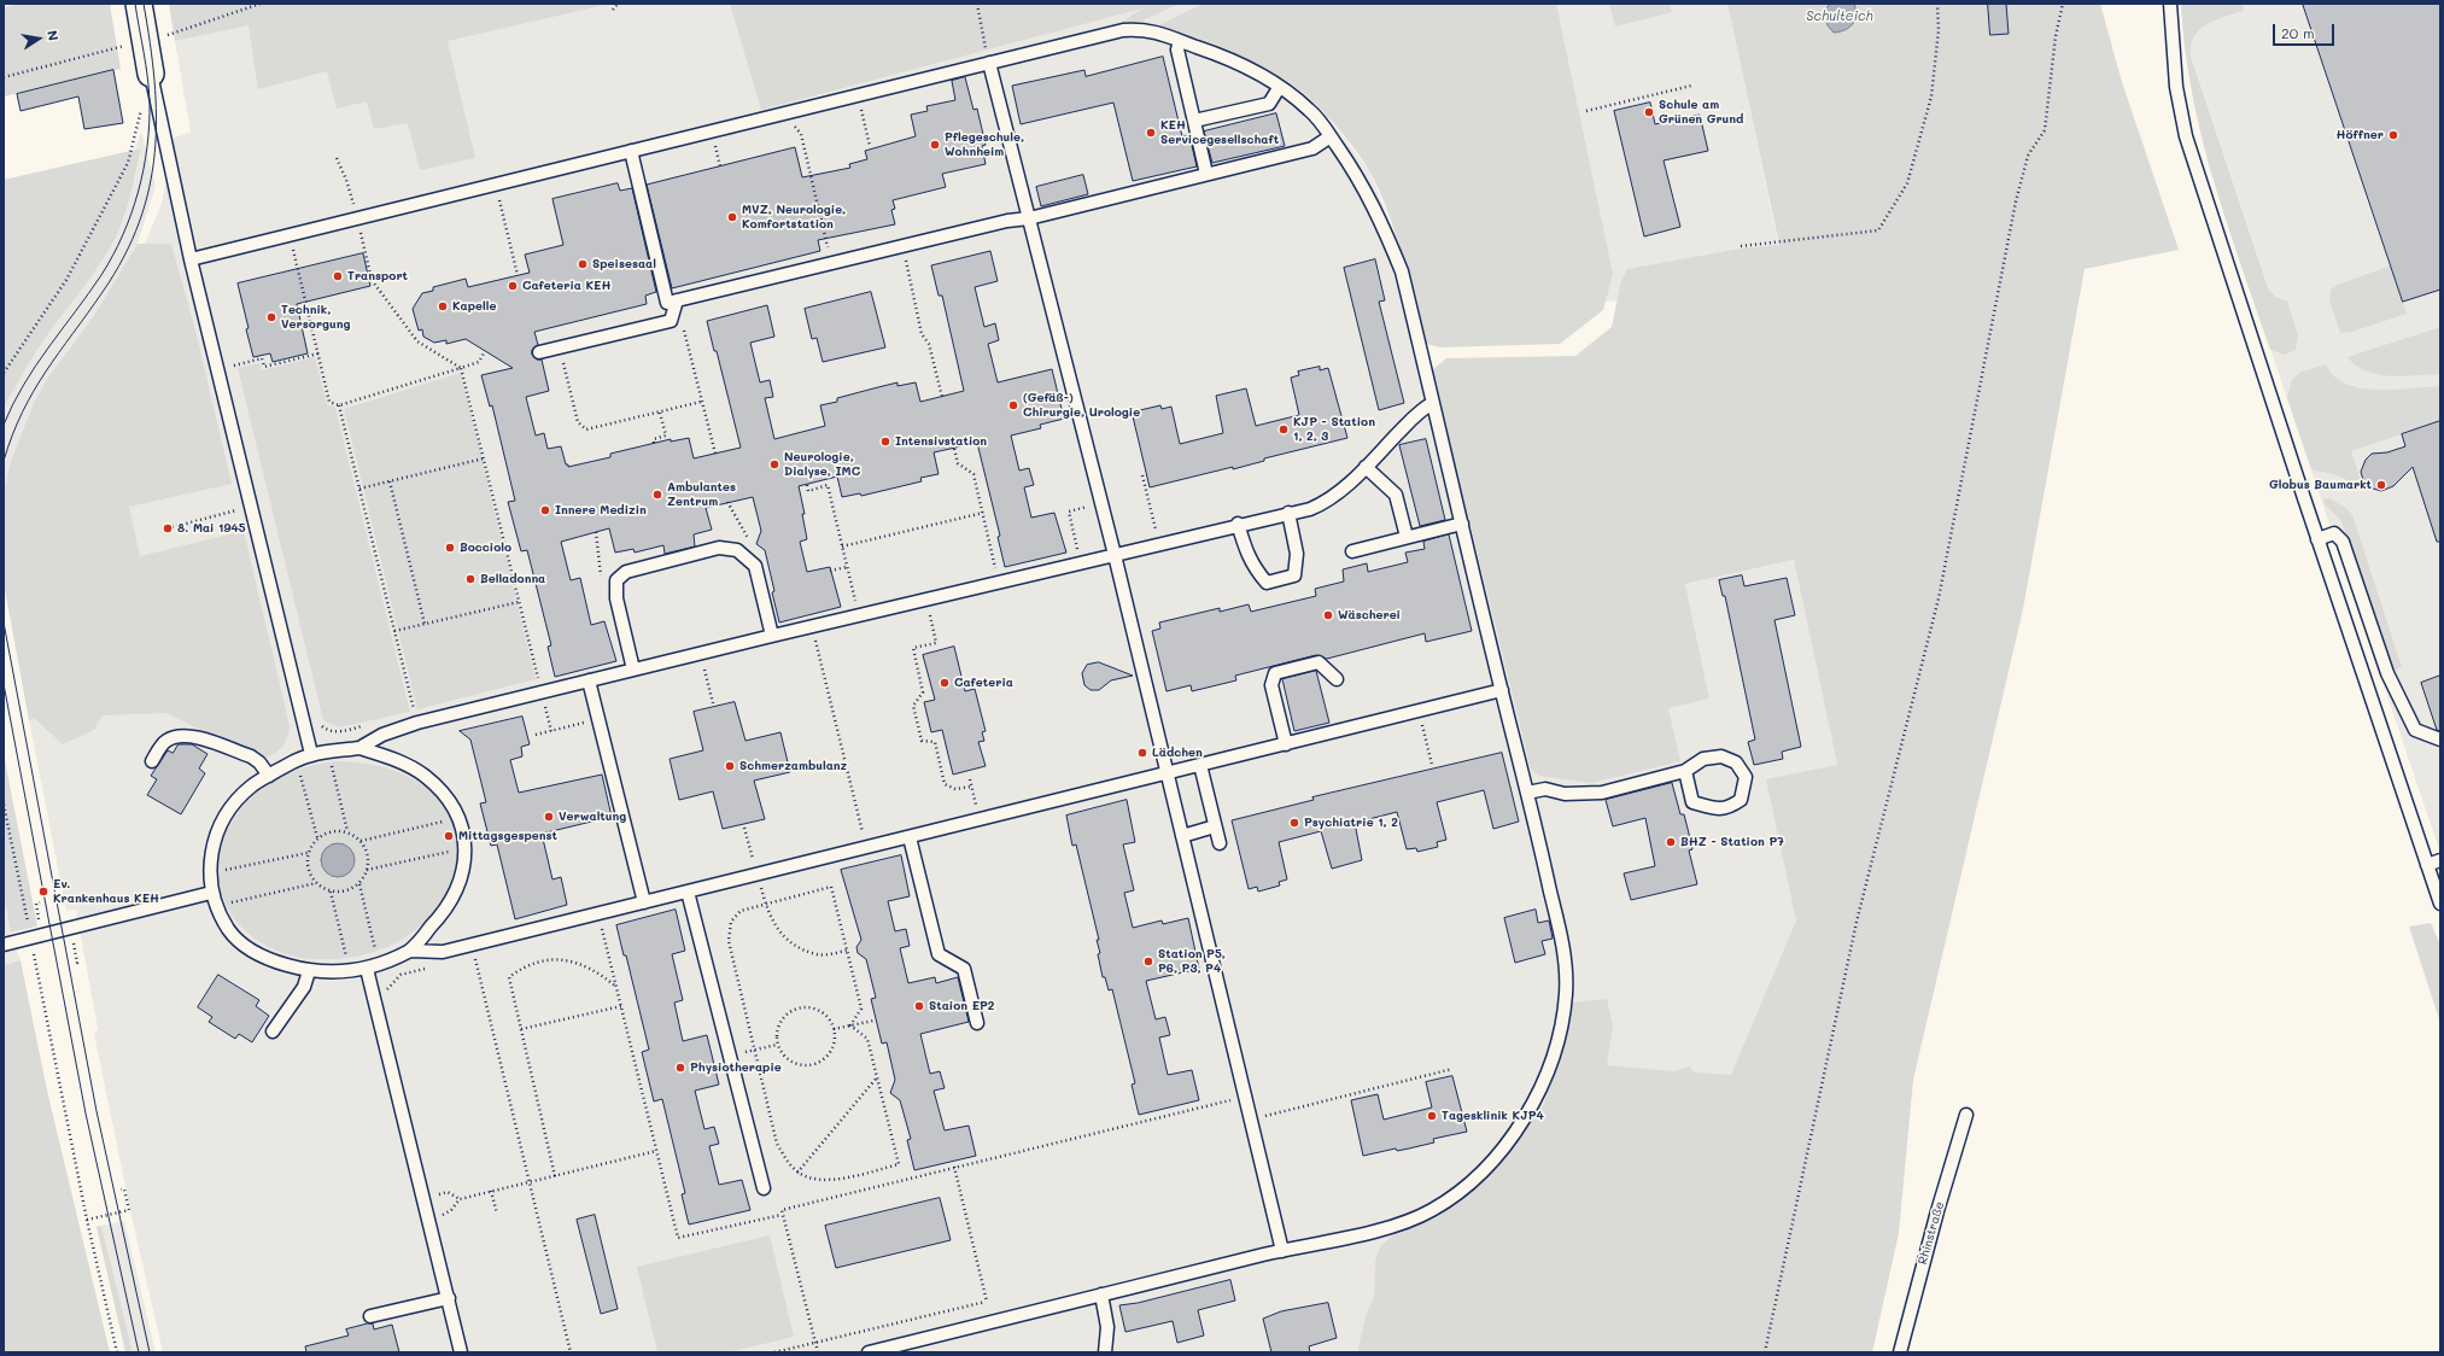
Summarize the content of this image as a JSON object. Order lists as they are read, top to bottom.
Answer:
{
  "streets": {
    "lane": ["Rhinstraße"]
  },
  "water": ["Schulteich"],
  "places": [
    "Schule am Grünen Grund",
    "KEH Servicegesellschaft",
    "Höffner",
    "Pflegeschule, Wohnheim",
    "MVZ, Neurologie, Komfortstation",
    "Speisesaal",
    "Transport",
    "Cafeteria KEH",
    "Kapelle",
    "Technik, Versorgung",
    "(Gefäß-) Chirurgie, Urologie",
    "KJP - Station 1, 2, 3",
    "Intensivstation",
    "Neurologie, Dialyse, IMC",
    "Globus Baumarkt",
    "Ambulantes Zentrum",
    "Innere Medizin",
    "8. Mai 1945",
    "Bocciolo",
    "Belladonna",
    "Wäscherei",
    "Cafeteria",
    "Lädchen",
    "Schmerzambulanz",
    "Verwaltung",
    "Psychiatrie 1, 2",
    "Mittagsgespenst",
    "BHZ - Station P7",
    "Ev. Krankenhaus KEH",
    "Station P5, P6, P3, P4",
    "Staion EP2",
    "Physiotherapie",
    "Tagesklinik KJP4"
  ],
  "scale_bar": "20 m",
  "north": "right"
}
